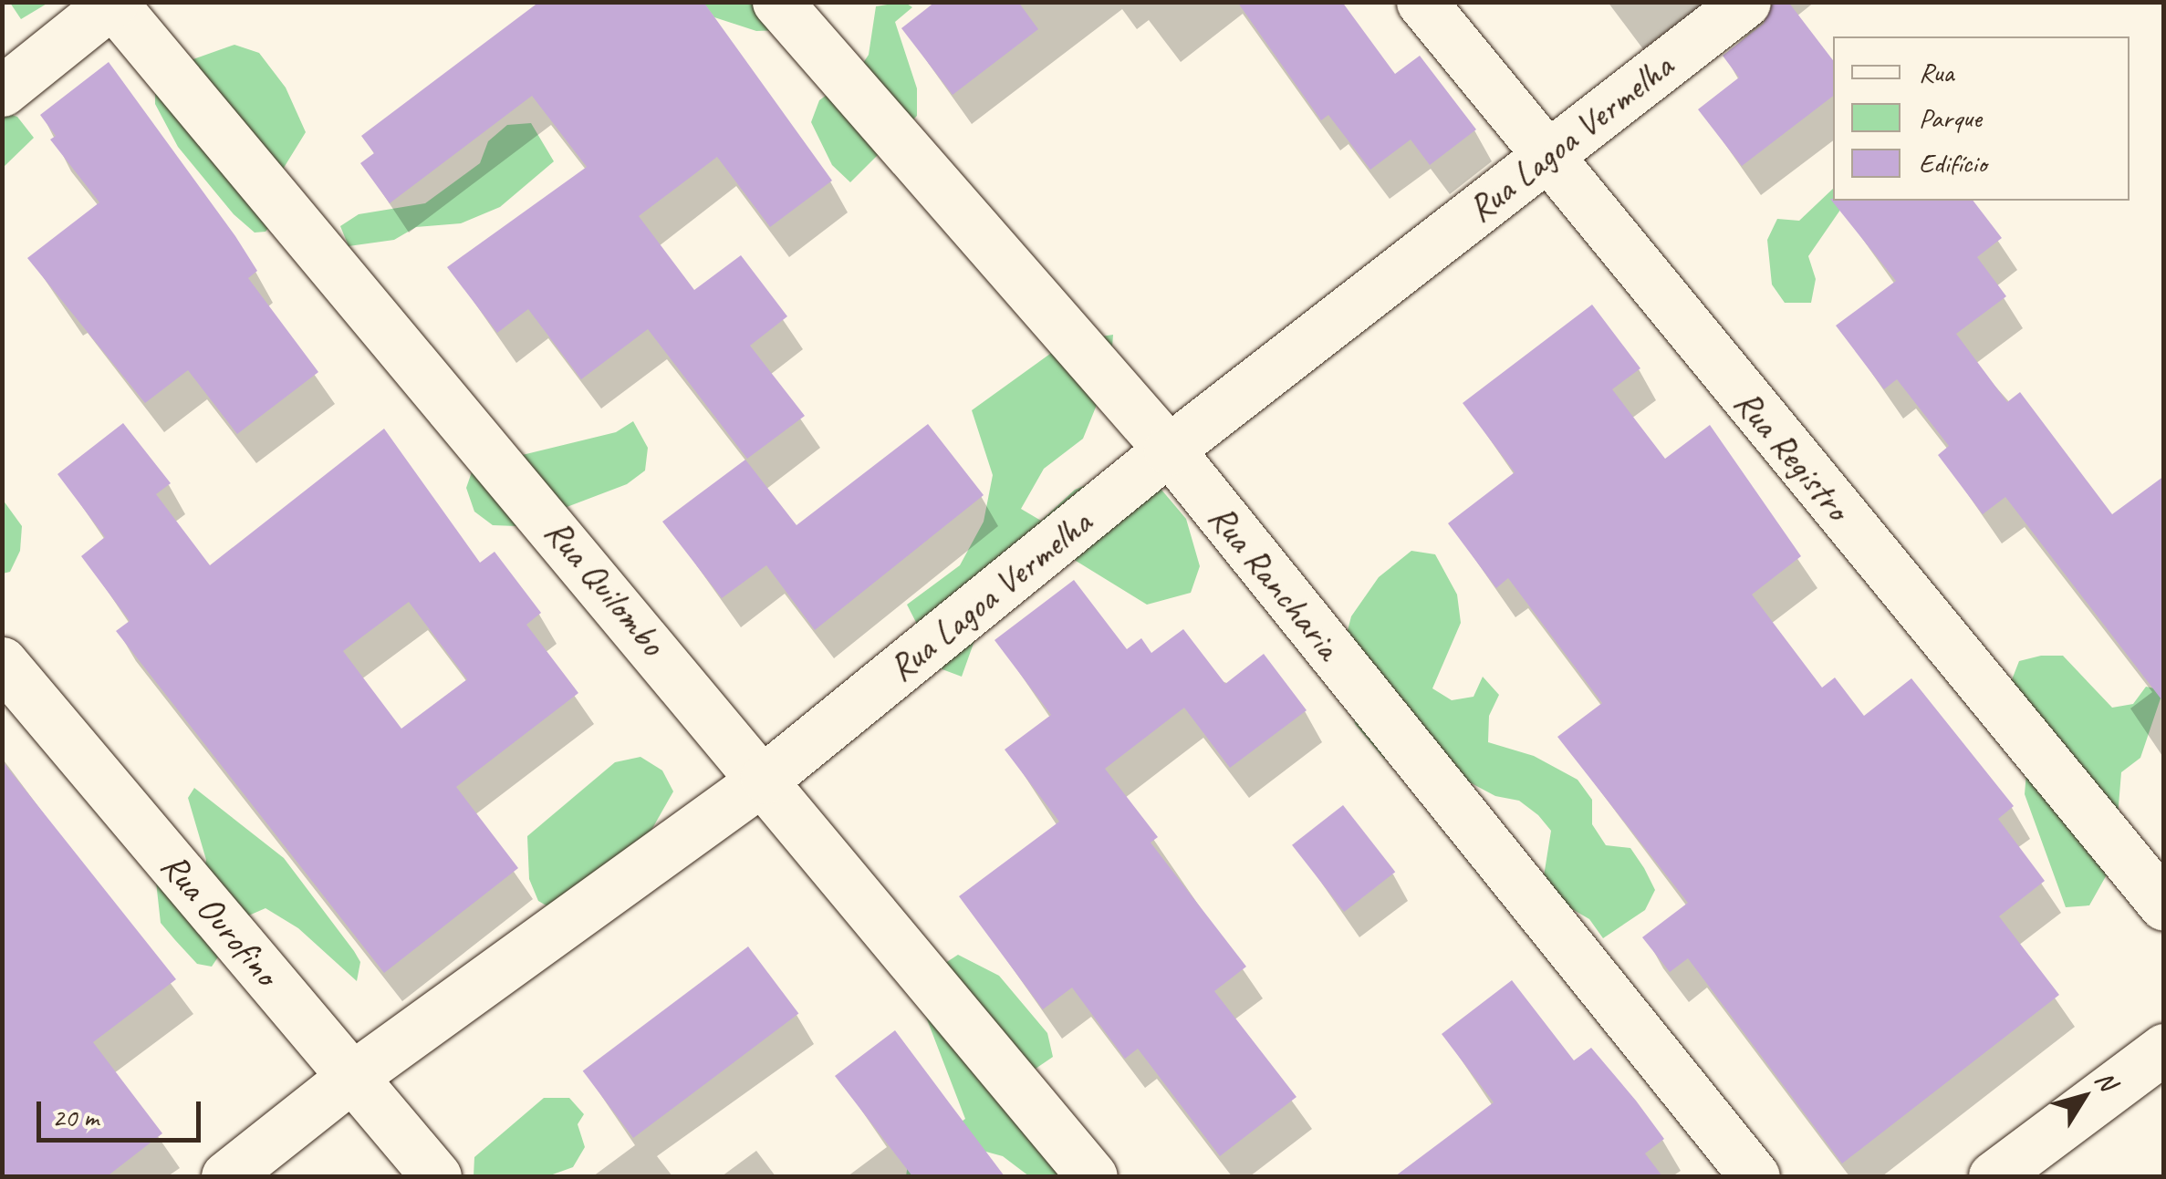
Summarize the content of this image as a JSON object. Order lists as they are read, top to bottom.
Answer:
{
  "streets": {
    "street": [
      "Rua Lagoa Vermelha",
      "Rua Registro",
      "Rua Rancharia",
      "Rua Quilombo",
      "Rua Ourofino"
    ]
  },
  "crossings": [
    ["Rua Lagoa Vermelha", "Rua Registro"],
    ["Rua Lagoa Vermelha", "Rua Rancharia"],
    ["Rua Lagoa Vermelha", "Rua Quilombo"],
    ["Rua Lagoa Vermelha", "Rua Ourofino"]
  ],
  "legend": ["Rua", "Parque", "Edifício"],
  "scale_bar": "20 m",
  "north": "top right"
}
